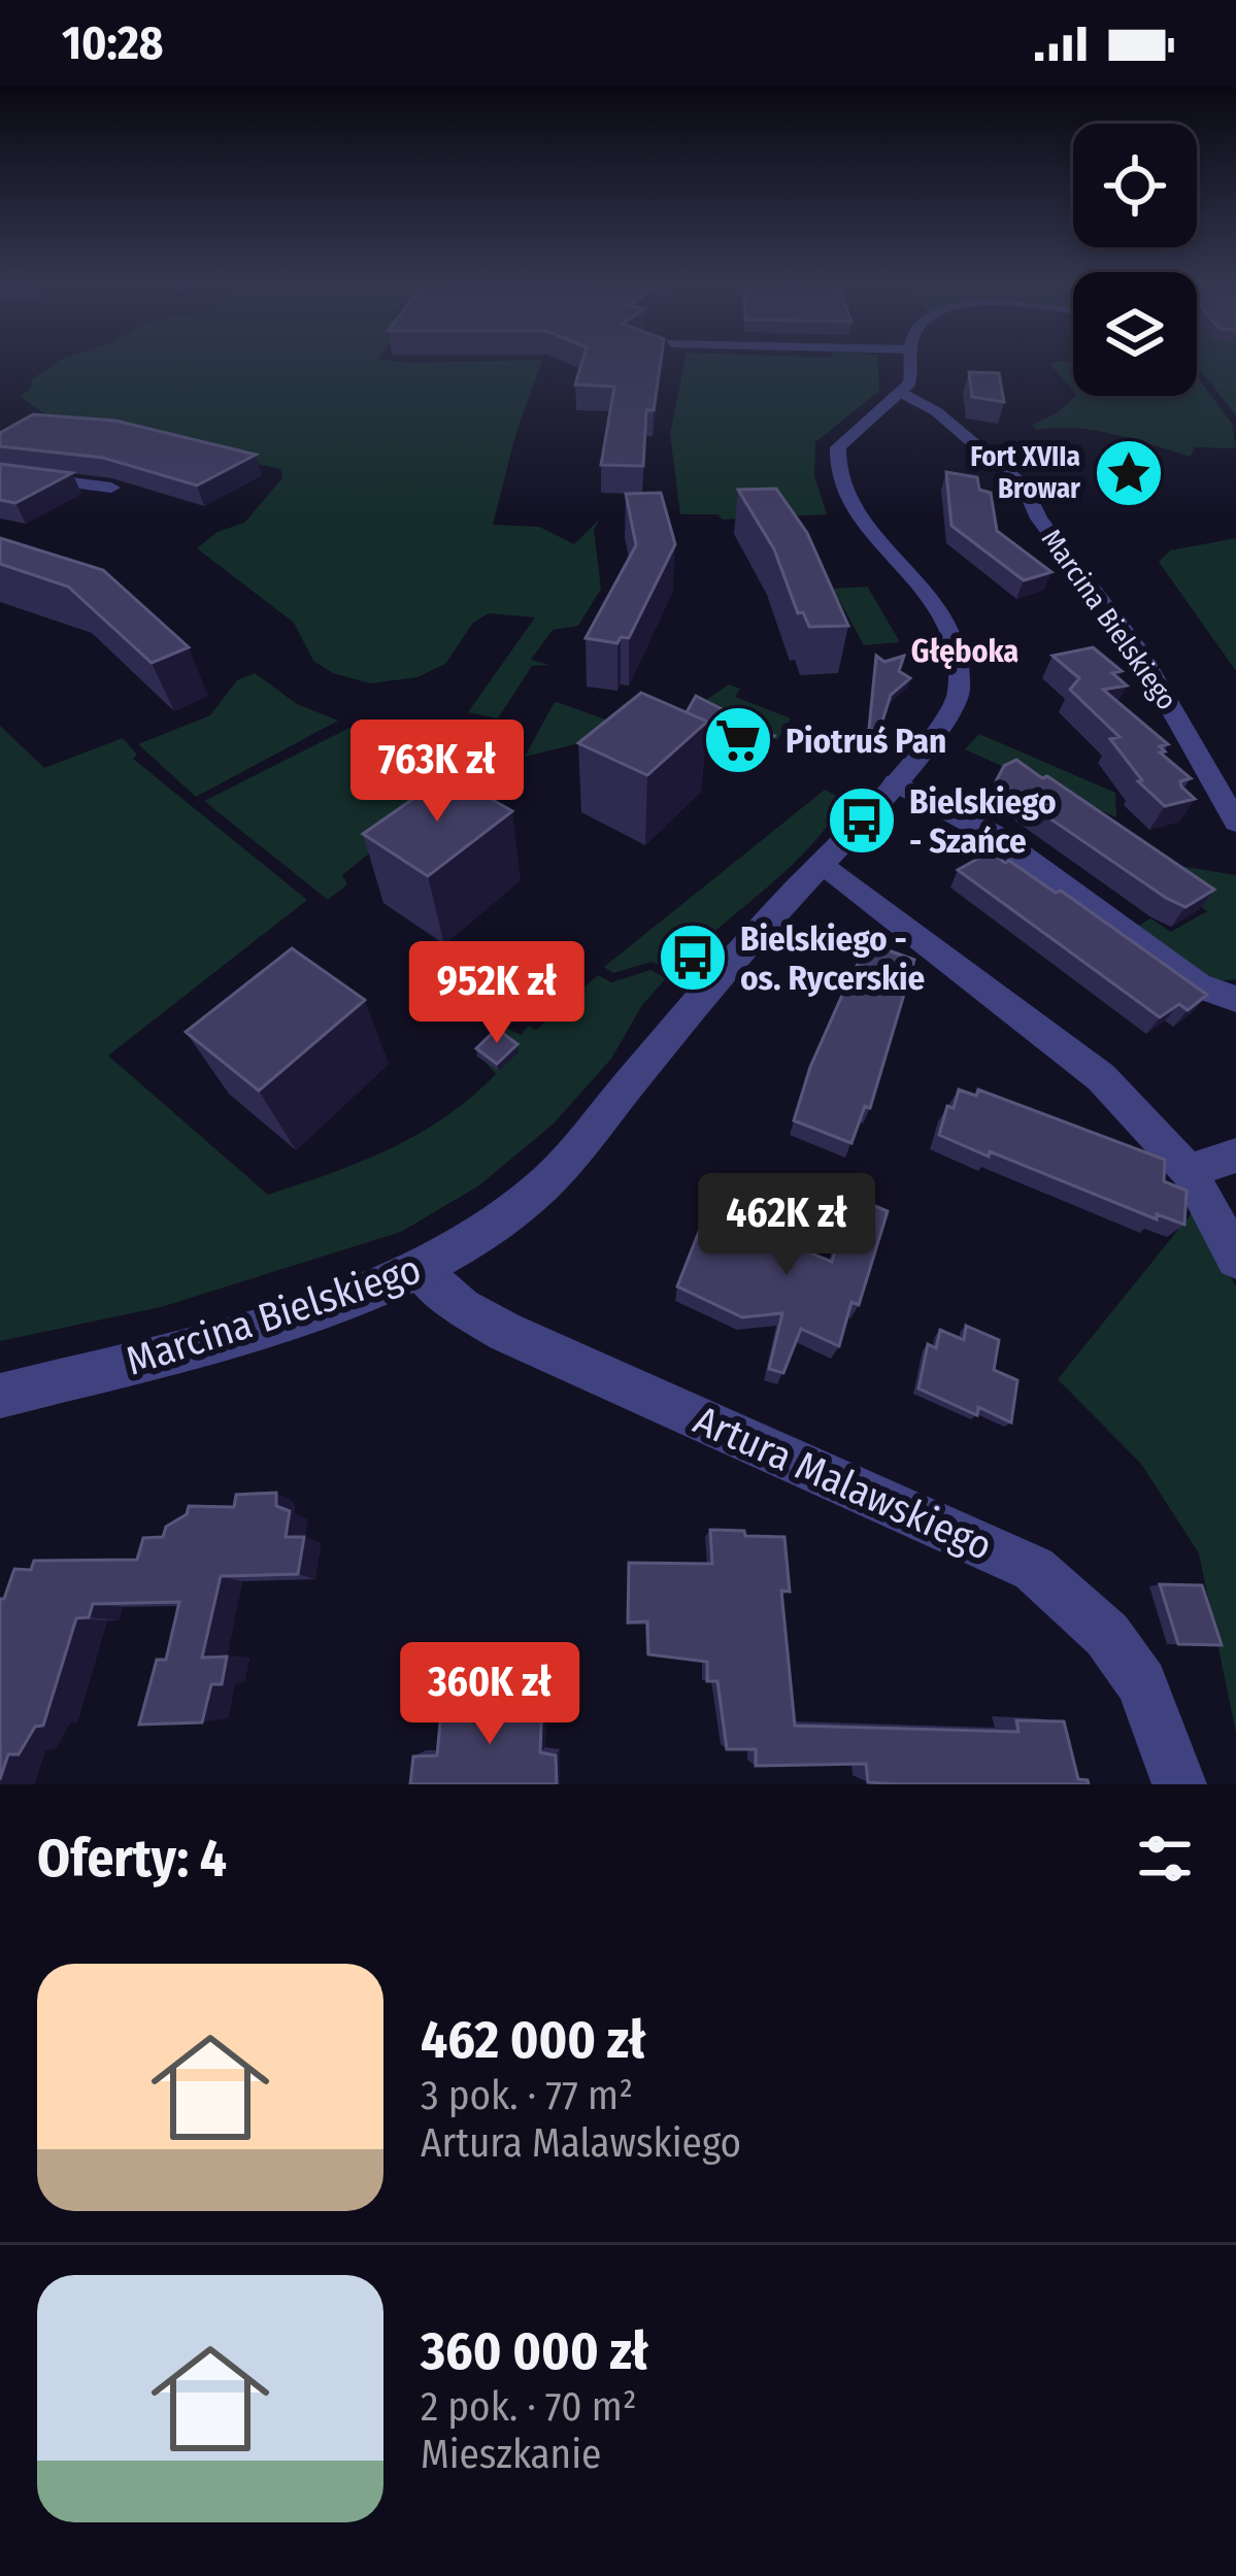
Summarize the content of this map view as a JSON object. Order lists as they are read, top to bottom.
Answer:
{
  "streets": {
    "street": ["Marcina Bielskiego", "Artura Malawskiego"]
  },
  "crossings": [
    ["Marcina Bielskiego", "Artura Malawskiego"]
  ],
  "districts": ["Głęboka"],
  "places": {
    "place": ["Fort XVIIa Browar"],
    "supermarket": ["Piotruś Pan"],
    "bus stop": ["Bielskiego - Szańce", "Bielskiego - os. Rycerskie"]
  },
  "page": {
    "status": "10:28",
    "price": [
      "763K zł",
      "952K zł",
      "462K zł",
      "360K zł"
    ],
    "heading": "Oferty: 4",
    "list": [
      {
        "name": "462 000 zł",
        "note": "3 pok. · 77 m² · Artura Malawskiego"
      },
      {
        "name": "360 000 zł",
        "note": "2 pok. · 70 m² · Mieszkanie"
      }
    ]
  }
}
